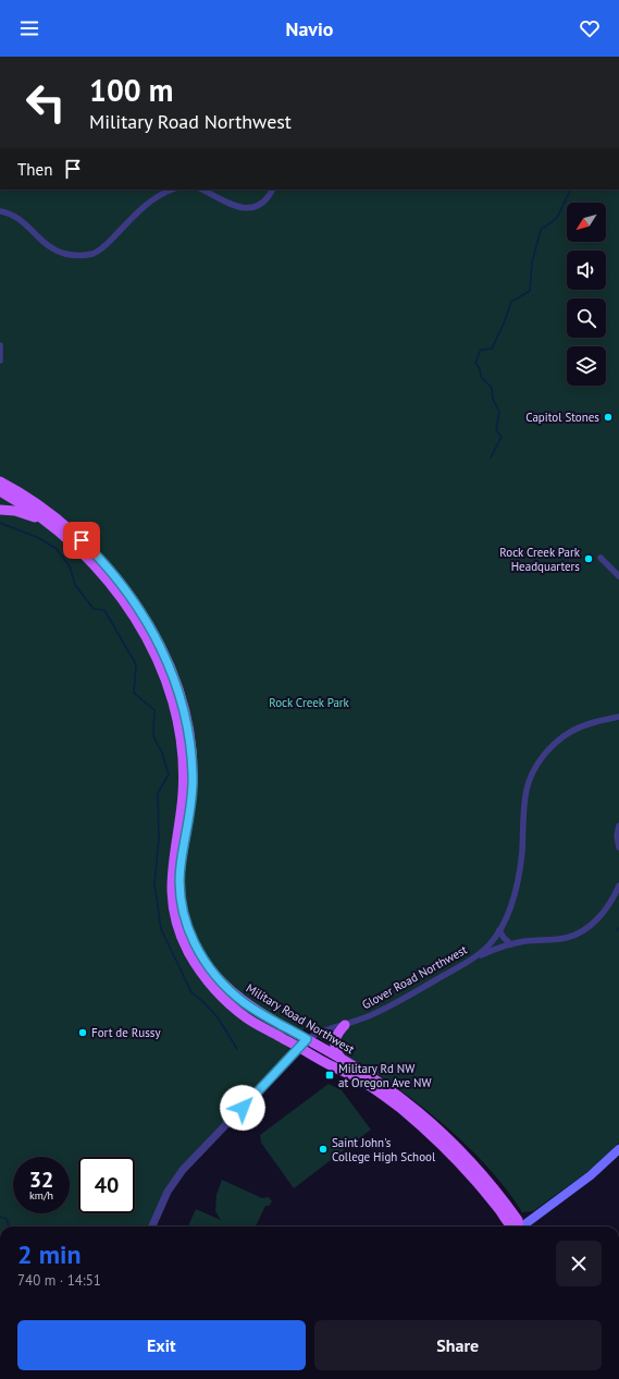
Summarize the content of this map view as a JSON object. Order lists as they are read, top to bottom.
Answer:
{
  "streets": {
    "main road": ["Military Road Northwest"],
    "street": ["Glover Road Northwest"]
  },
  "crossings": [
    ["Glover Road Northwest", "Military Road Northwest"]
  ],
  "parks": ["Rock Creek Park"],
  "places": {
    "other": [
      "Capitol Stones",
      "Rock Creek Park Headquarters",
      "Fort de Russy",
      "Saint John's College High School"
    ],
    "transit": ["Military Rd NW at Oregon Ave NW"]
  },
  "north": "bottom left",
  "page": {
    "header": "Navio",
    "turn": ["100 m", "Military Road Northwest"],
    "then": "Then",
    "speed": "32 km/h",
    "limit": "40",
    "heading": ["2 min", "740 m · 14:51"],
    "buttons": ["Exit", "Share"]
  }
}
